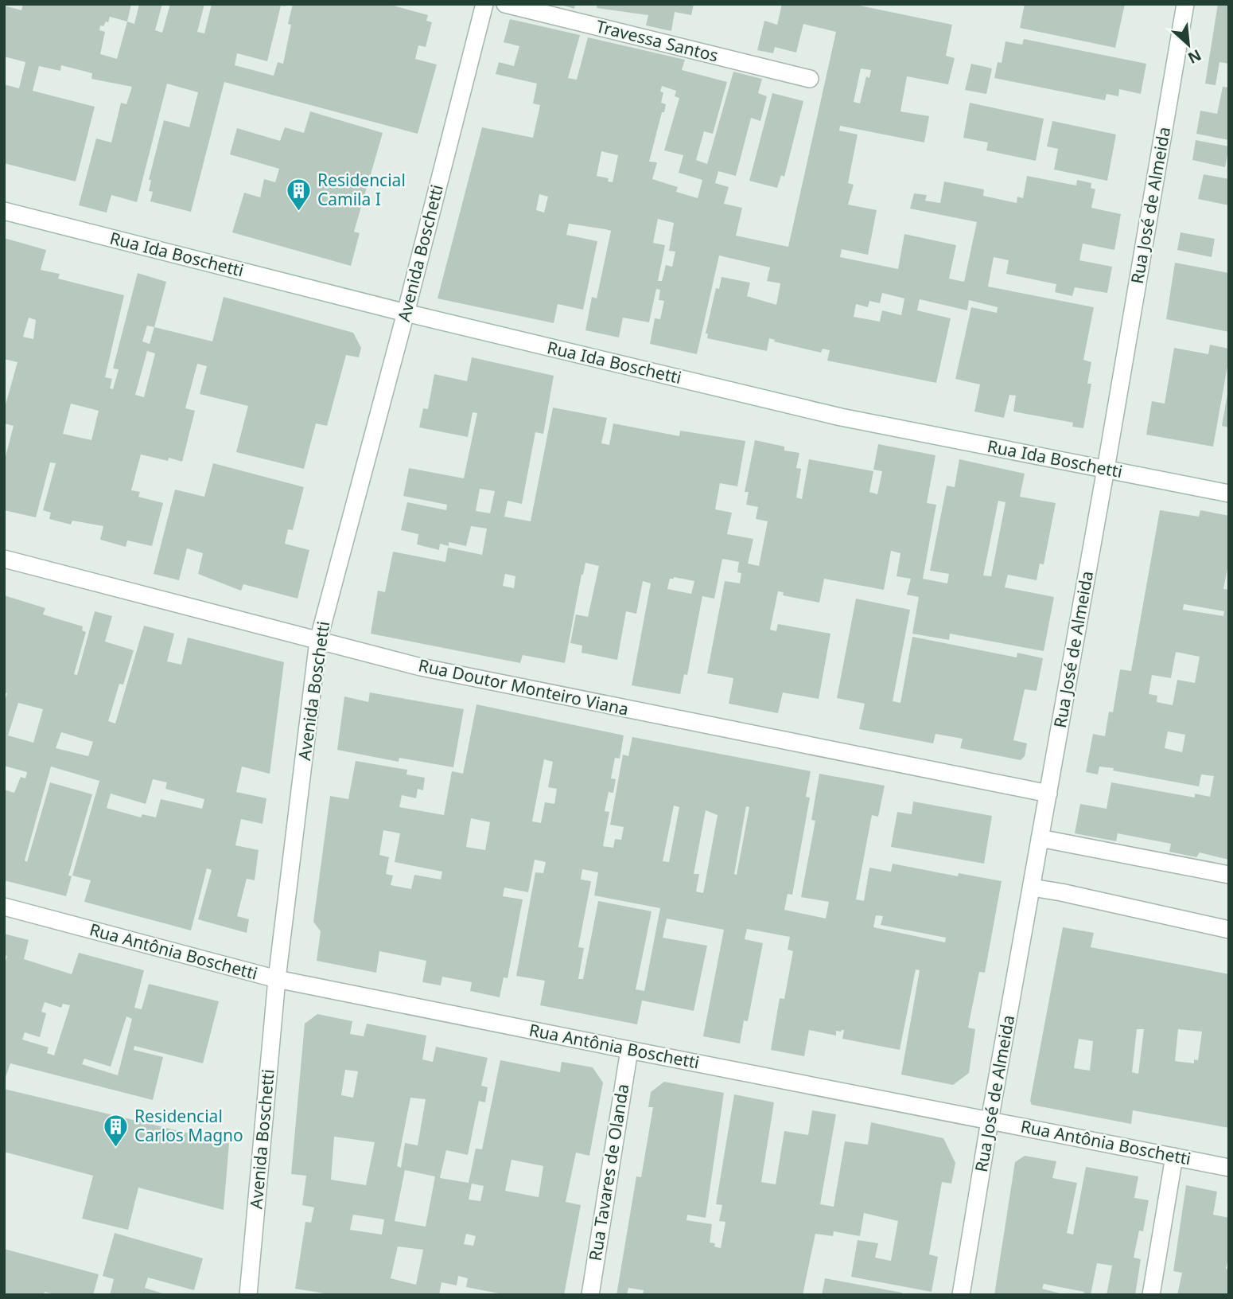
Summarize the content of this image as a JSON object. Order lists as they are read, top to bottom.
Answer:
{
  "streets": {
    "street": [
      "Travessa Santos",
      "Rua José de Almeida",
      "Avenida Boschetti",
      "Rua Ida Boschetti",
      "Rua Doutor Monteiro Viana",
      "Rua Antônia Boschetti",
      "Rua Tavares de Olanda"
    ]
  },
  "crossings": [
    ["Rua José de Almeida", "Rua Ida Boschetti"],
    ["Rua José de Almeida", "Rua Doutor Monteiro Viana"],
    ["Rua José de Almeida", "Rua Antônia Boschetti"],
    ["Avenida Boschetti", "Rua Ida Boschetti"],
    ["Avenida Boschetti", "Rua Doutor Monteiro Viana"],
    ["Avenida Boschetti", "Rua Antônia Boschetti"],
    ["Rua Antônia Boschetti", "Rua Tavares de Olanda"]
  ],
  "places": {
    "building": ["Residencial Camila I", "Residencial Carlos Magno"]
  },
  "north": "bottom right"
}
